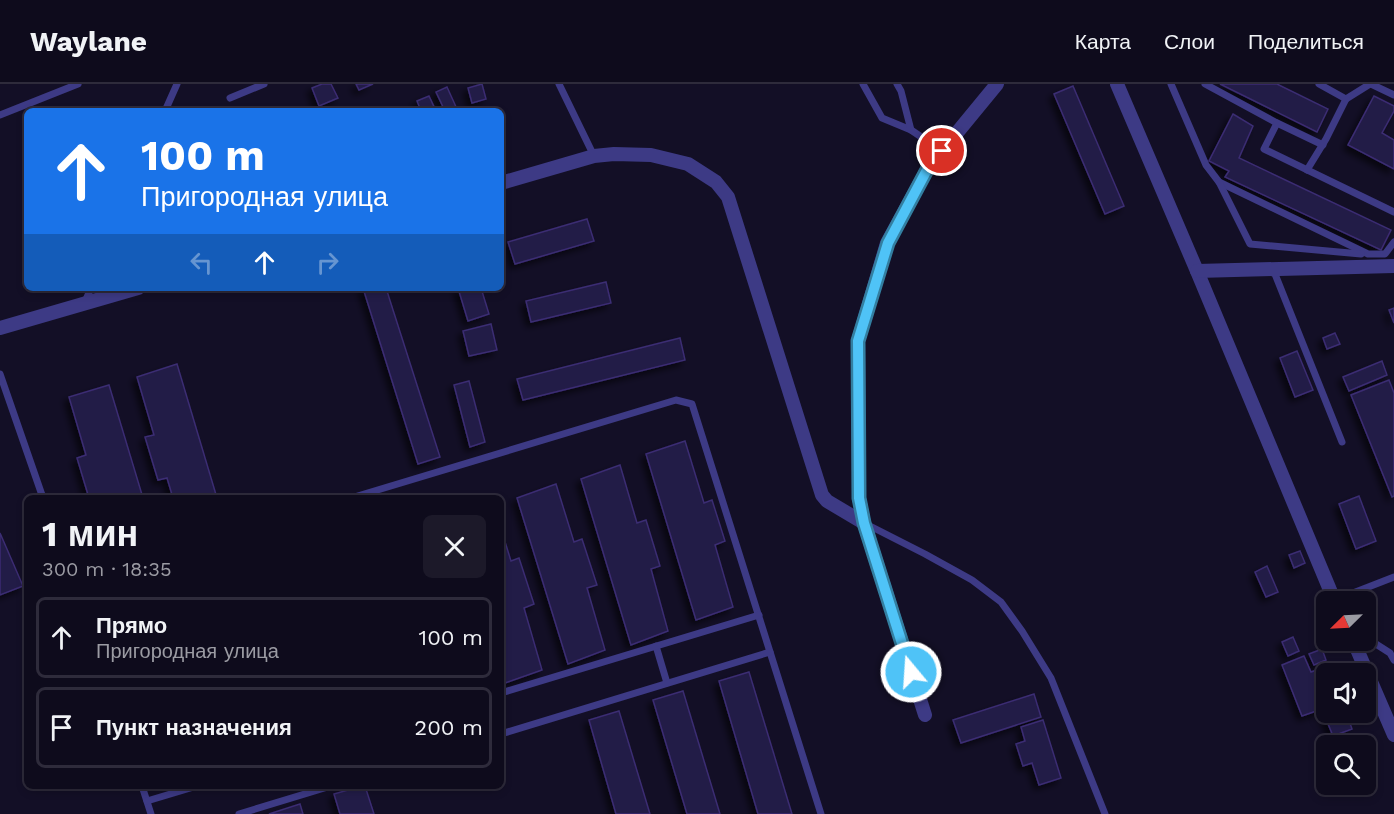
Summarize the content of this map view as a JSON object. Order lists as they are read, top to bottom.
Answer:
{
  "north": "bottom left",
  "page": {
    "header": "Waylane",
    "nav": ["Карта", "Слои", "Поделиться"],
    "turn": ["100 m", "Пригородная улица"],
    "heading": ["1 мин", "300 m · 18:35"],
    "list": [
      {
        "name": "Прямо",
        "note": "Пригородная улица",
        "value": "100 m"
      },
      {
        "name": "Пункт назначения",
        "value": "200 m"
      }
    ]
  }
}
